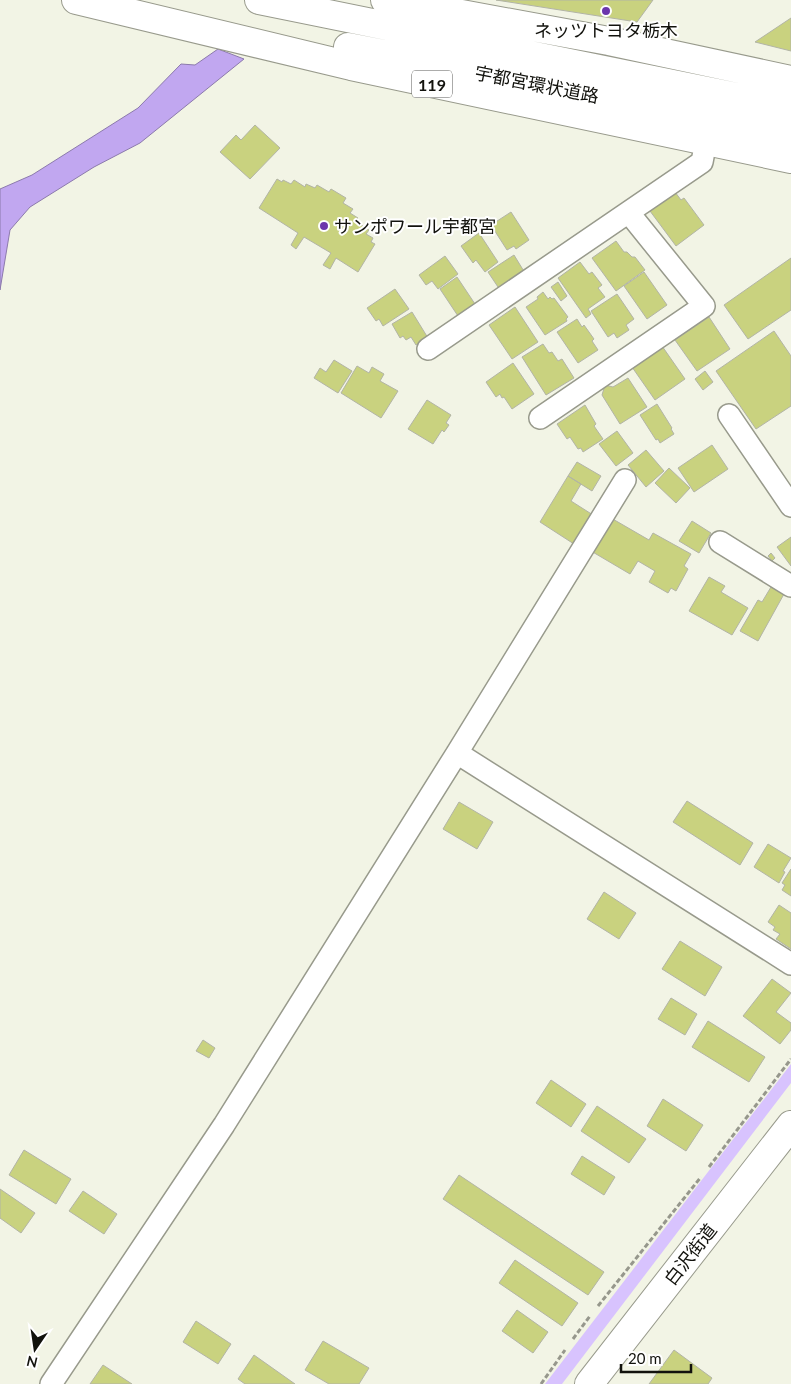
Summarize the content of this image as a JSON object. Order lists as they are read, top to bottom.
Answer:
{
  "streets": {
    "main road": ["119", "宇都宮環状道路", "白沢街道"]
  },
  "places": ["ネッツトヨタ栃木", "サンポワール宇都宮"],
  "scale_bar": "20 m",
  "north": "bottom"
}
